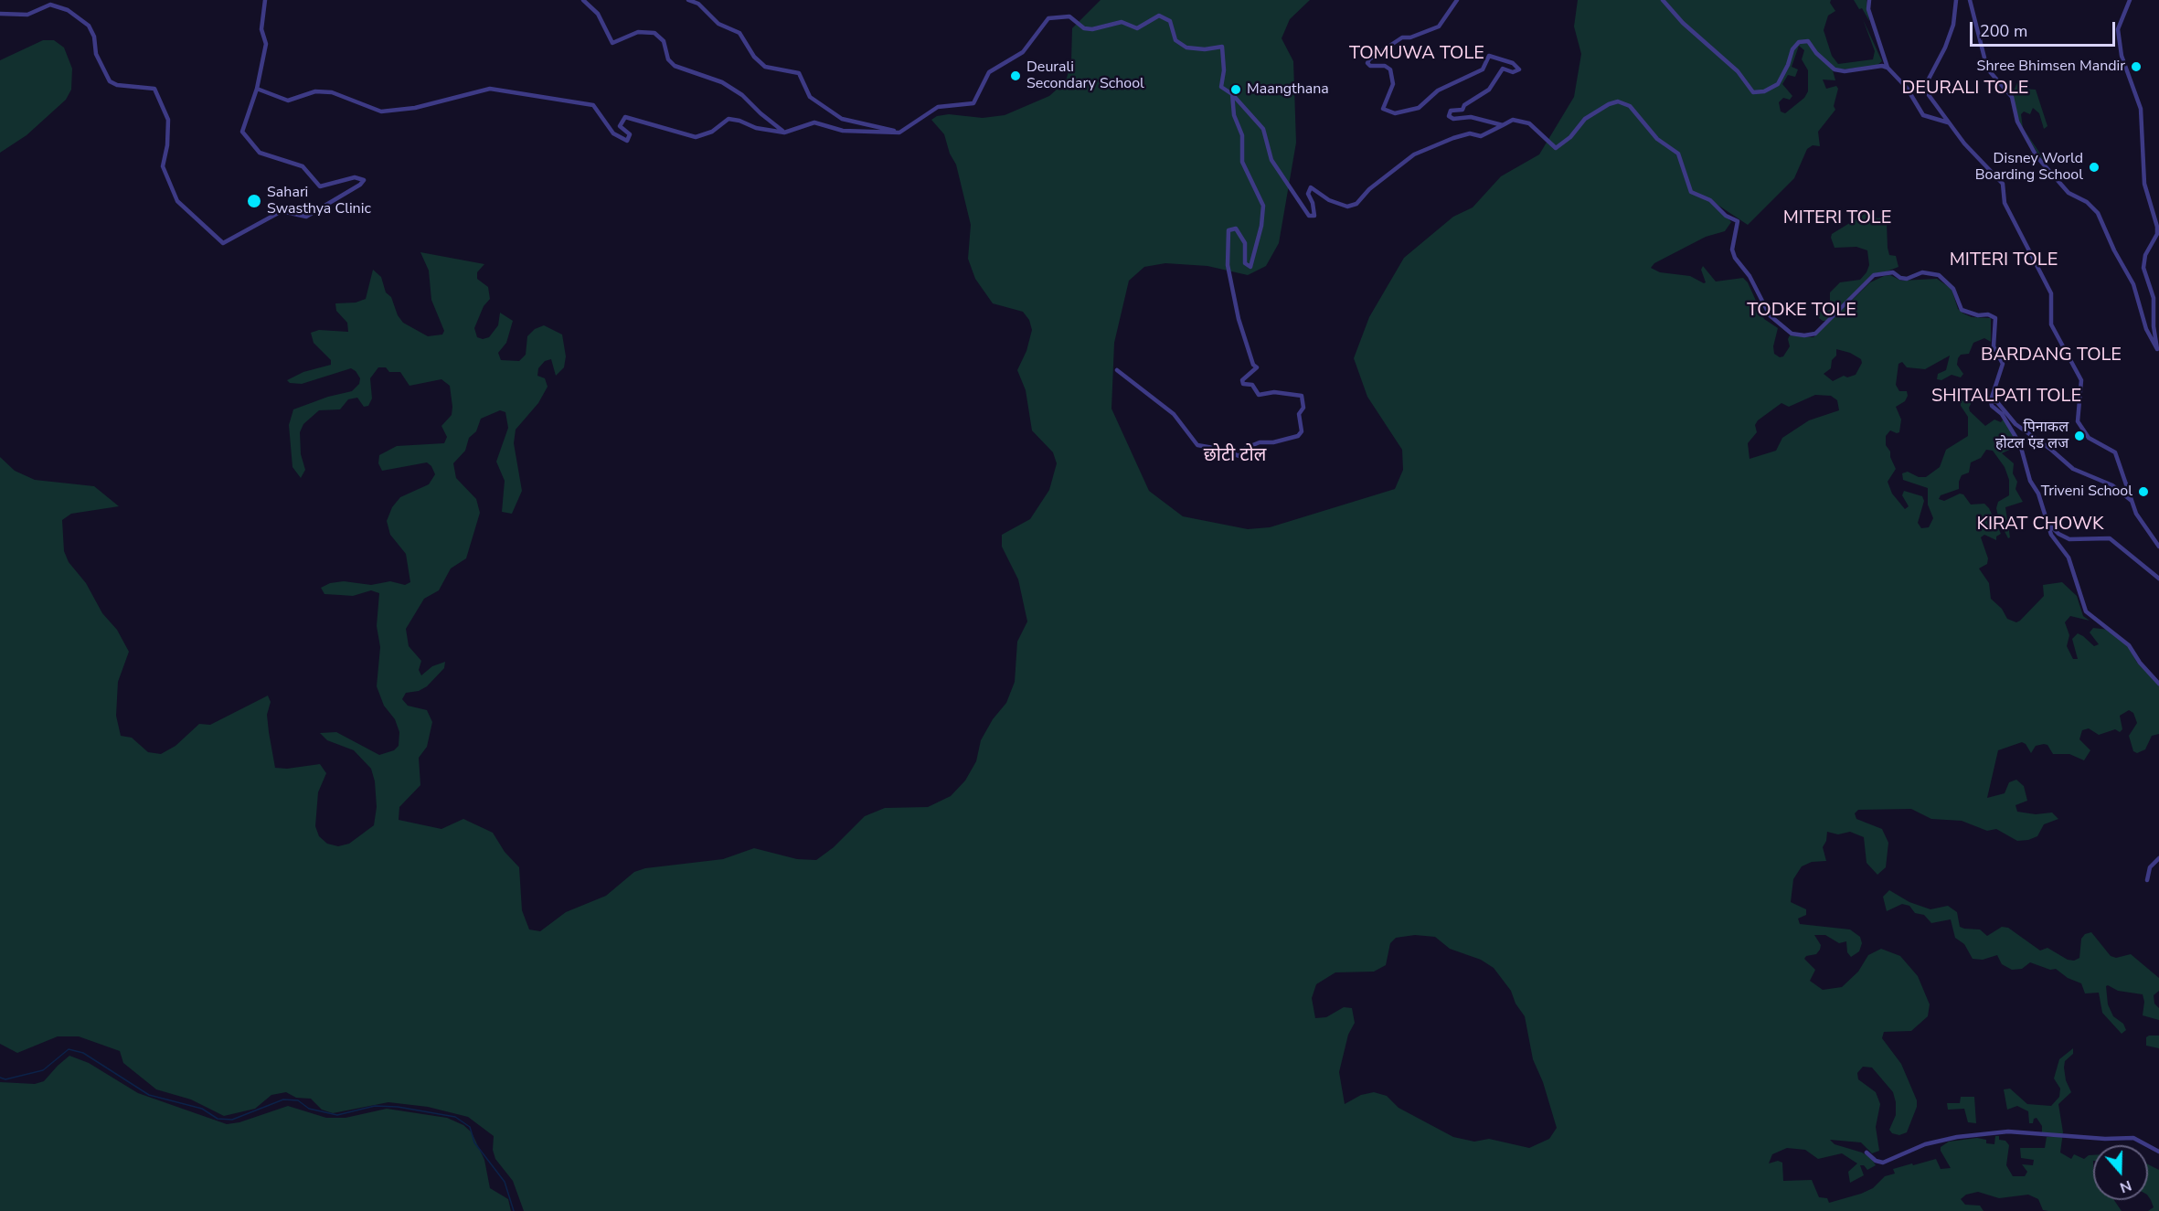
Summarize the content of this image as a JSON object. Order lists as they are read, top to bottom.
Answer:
{
  "districts": [
    "TOMUWA TOLE",
    "DEURALI TOLE",
    "MITERI TOLE",
    "MITERI TOLE",
    "TODKE TOLE",
    "BARDANG TOLE",
    "SHITALPATI TOLE",
    "छोटी टोल",
    "KIRAT CHOWK"
  ],
  "places": [
    "Shree Bhimsen Mandir",
    "Deurali Secondary School",
    "Maangthana",
    "Disney World Boarding School",
    "Sahari Swasthya Clinic",
    "पिनाकल होटल एंड लज",
    "Triveni School"
  ],
  "scale_bar": "200 m",
  "north": "bottom"
}
